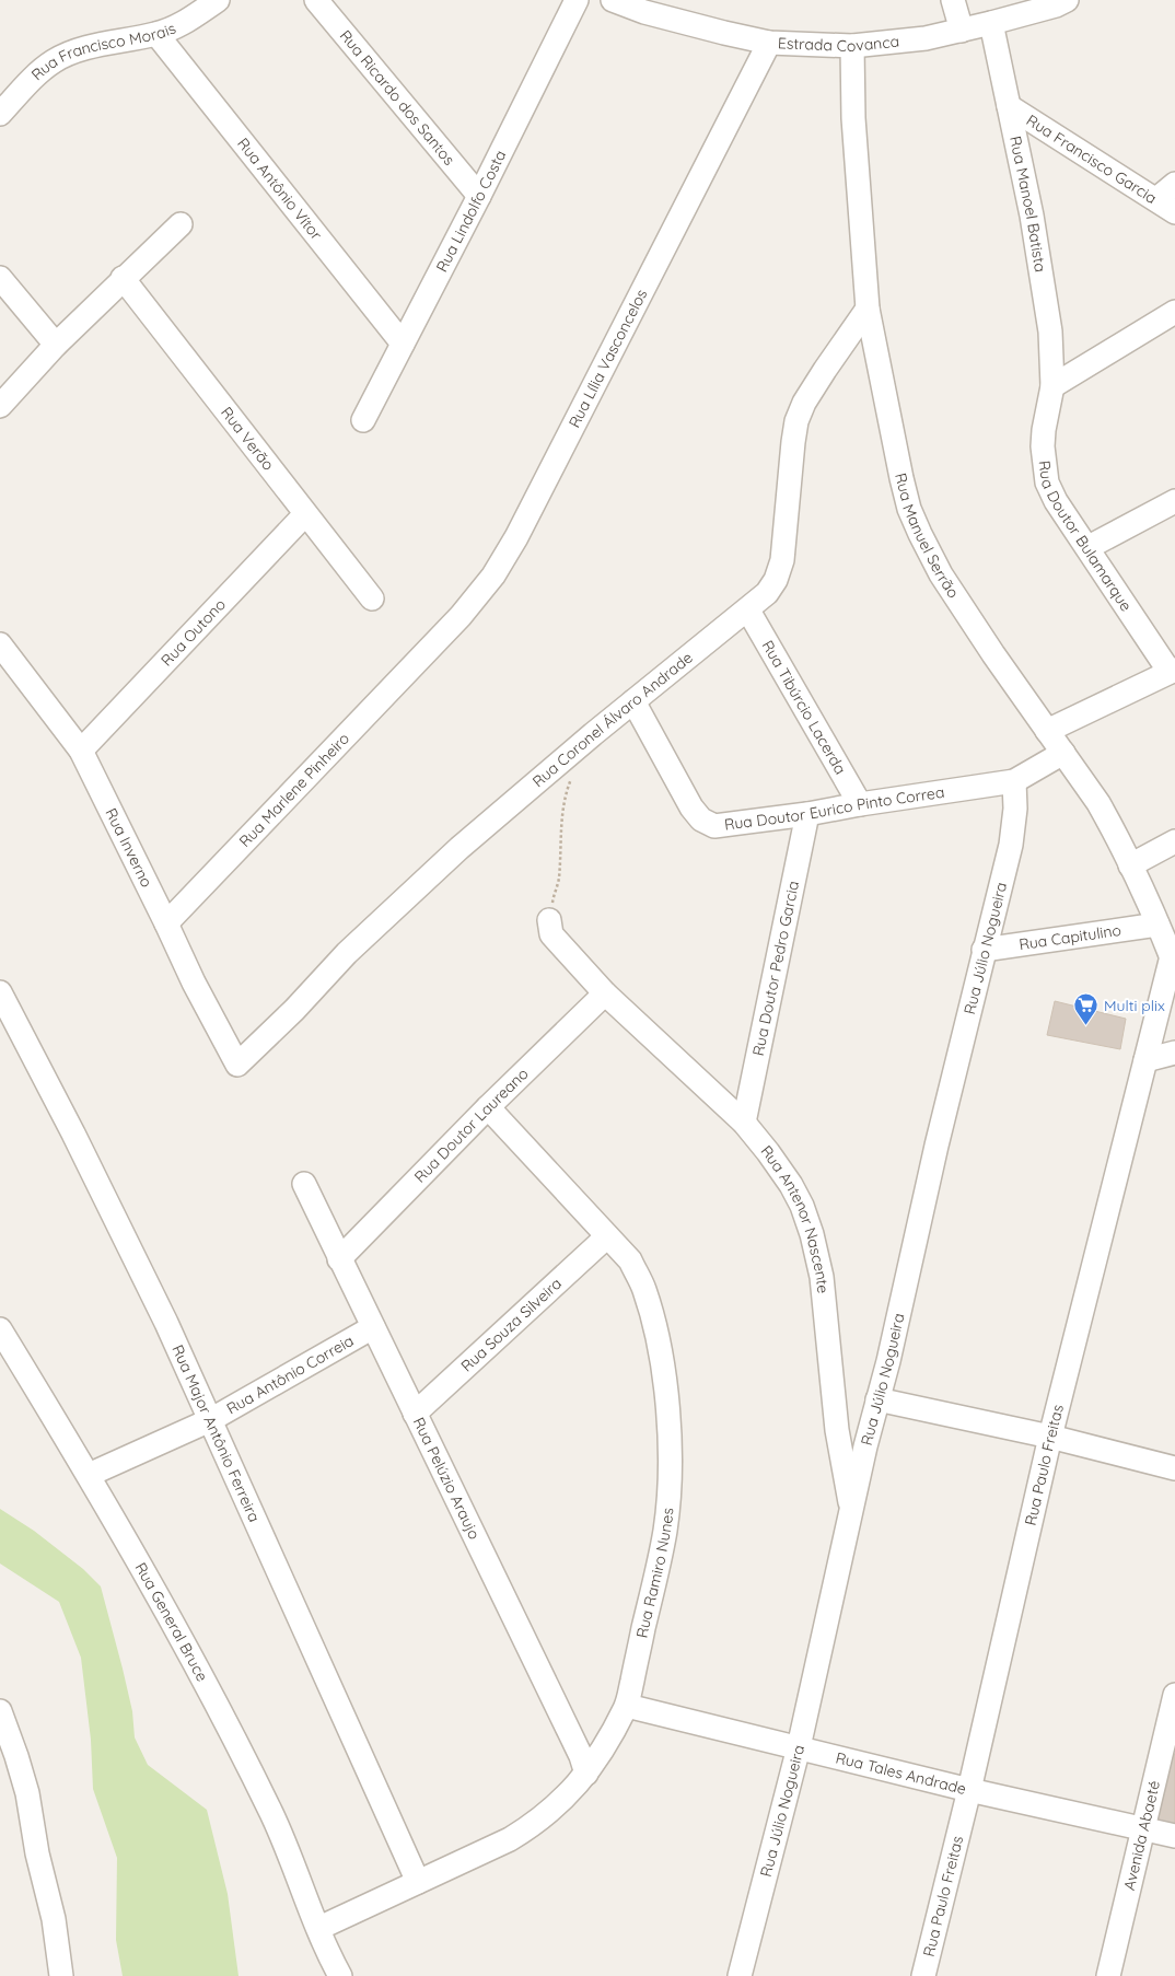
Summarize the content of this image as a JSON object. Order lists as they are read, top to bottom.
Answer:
{
  "streets": {
    "street": [
      "Estrada Covanca",
      "Rua Francisco Morais",
      "Rua Ricardo dos Santos",
      "Rua Francisco Garcia",
      "Rua Antônio Vítor",
      "Rua Manoel Batista",
      "Rua Lindolfo Costa",
      "Rua Lília Vasconcelos",
      "Rua Verão",
      "Rua Manuel Serrão",
      "Rua Doutor Bulamarque",
      "Rua Outono",
      "Rua Tibúrcio Lacerda",
      "Rua Coronel Álvaro Andrade",
      "Rua Marlene Pinheiro",
      "Rua Doutor Eurico Pinto Correa",
      "Rua Inverno",
      "Rua Capitulino",
      "Rua Júlio Nogueira",
      "Rua Doutor Pedro Garcia",
      "Rua Doutor Laureano",
      "Rua Antenor Nascente",
      "Rua Souza Silveira",
      "Rua Antônio Correia",
      "Rua Major Antônio Ferreira",
      "Rua Paulo Freitas",
      "Rua Pelúzio Araujo",
      "Rua Ramiro Nunes",
      "Rua General Bruce",
      "Rua Tales Andrade",
      "Avenida Abaeté"
    ]
  },
  "crossings": [
    ["Estrada Covanca", "Rua Manoel Batista"],
    ["Estrada Covanca", "Rua Lília Vasconcelos"],
    ["Estrada Covanca", "Rua Manuel Serrão"],
    ["Rua Francisco Morais", "Rua Antônio Vítor"],
    ["Rua Ricardo dos Santos", "Rua Lindolfo Costa"],
    ["Rua Francisco Garcia", "Rua Manoel Batista"],
    ["Rua Antônio Vítor", "Rua Lindolfo Costa"],
    ["Rua Manoel Batista", "Rua Doutor Bulamarque"],
    ["Rua Lília Vasconcelos", "Rua Marlene Pinheiro"],
    ["Rua Verão", "Rua Outono"],
    ["Rua Manuel Serrão", "Rua Coronel Álvaro Andrade"],
    ["Rua Manuel Serrão", "Rua Doutor Eurico Pinto Correa"],
    ["Rua Manuel Serrão", "Rua Capitulino"],
    ["Rua Manuel Serrão", "Rua Paulo Freitas"],
    ["Rua Outono", "Rua Inverno"],
    ["Rua Tibúrcio Lacerda", "Rua Coronel Álvaro Andrade"],
    ["Rua Tibúrcio Lacerda", "Rua Doutor Eurico Pinto Correa"],
    ["Rua Coronel Álvaro Andrade", "Rua Doutor Eurico Pinto Correa"],
    ["Rua Coronel Álvaro Andrade", "Rua Inverno"],
    ["Rua Marlene Pinheiro", "Rua Inverno"],
    ["Rua Doutor Eurico Pinto Correa", "Rua Júlio Nogueira"],
    ["Rua Doutor Eurico Pinto Correa", "Rua Doutor Pedro Garcia"],
    ["Rua Capitulino", "Rua Júlio Nogueira"],
    ["Rua Júlio Nogueira", "Rua Antenor Nascente"],
    ["Rua Júlio Nogueira", "Rua Tales Andrade"],
    ["Rua Doutor Pedro Garcia", "Rua Antenor Nascente"],
    ["Rua Doutor Laureano", "Rua Antenor Nascente"],
    ["Rua Doutor Laureano", "Rua Pelúzio Araujo"],
    ["Rua Doutor Laureano", "Rua Ramiro Nunes"],
    ["Rua Souza Silveira", "Rua Pelúzio Araujo"],
    ["Rua Souza Silveira", "Rua Ramiro Nunes"],
    ["Rua Antônio Correia", "Rua Major Antônio Ferreira"],
    ["Rua Antônio Correia", "Rua Pelúzio Araujo"],
    ["Rua Antônio Correia", "Rua General Bruce"],
    ["Rua Major Antônio Ferreira", "Rua Ramiro Nunes"],
    ["Rua Paulo Freitas", "Rua Tales Andrade"],
    ["Rua Pelúzio Araujo", "Rua Ramiro Nunes"],
    ["Rua Ramiro Nunes", "Rua General Bruce"],
    ["Rua Ramiro Nunes", "Rua Tales Andrade"],
    ["Rua Tales Andrade", "Avenida Abaeté"]
  ],
  "places": {
    "supermarket": ["Multi plix"]
  }
}
